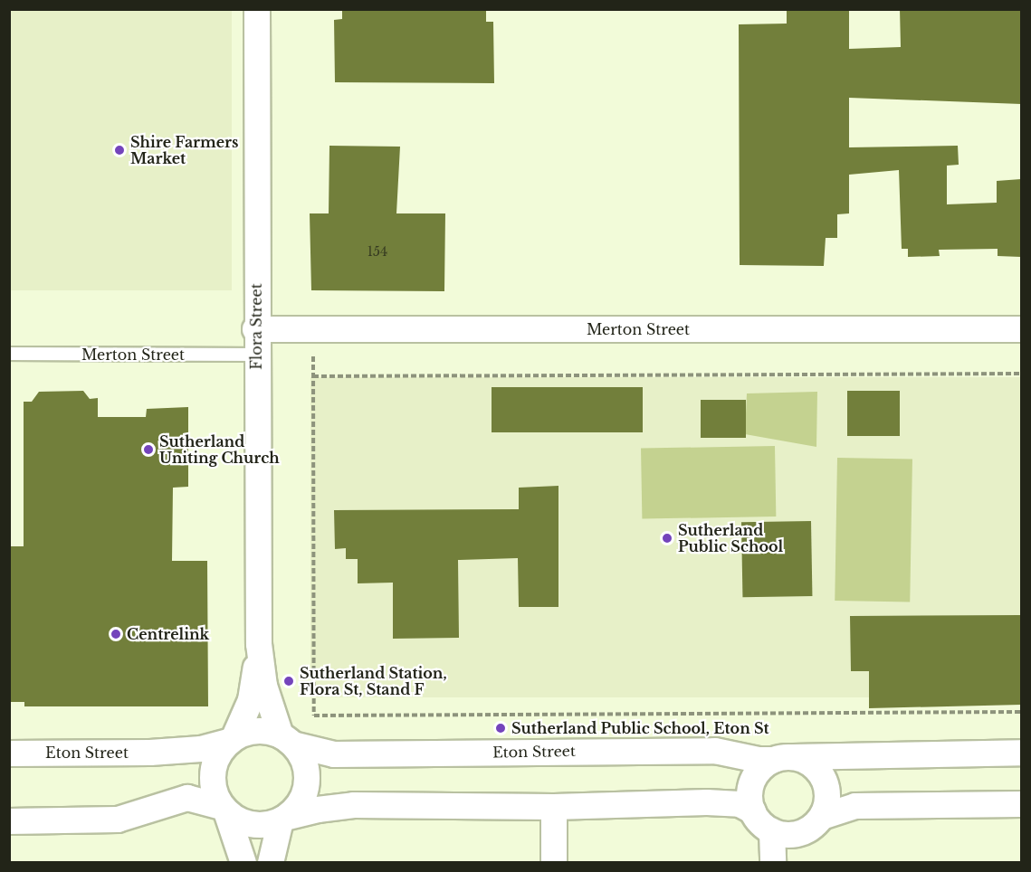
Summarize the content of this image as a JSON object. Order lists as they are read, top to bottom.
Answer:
{
  "streets": {
    "street": ["Flora Street", "Merton Street", "Eton Street"]
  },
  "crossings": [
    ["Flora Street", "Merton Street"],
    ["Flora Street", "Eton Street"]
  ],
  "places": [
    "Shire Farmers Market",
    "Sutherland Uniting Church",
    "Sutherland Public School",
    "Centrelink",
    "Sutherland Station, Flora St, Stand F",
    "Sutherland Public School, Eton St"
  ],
  "house_numbers": ["154"]
}
